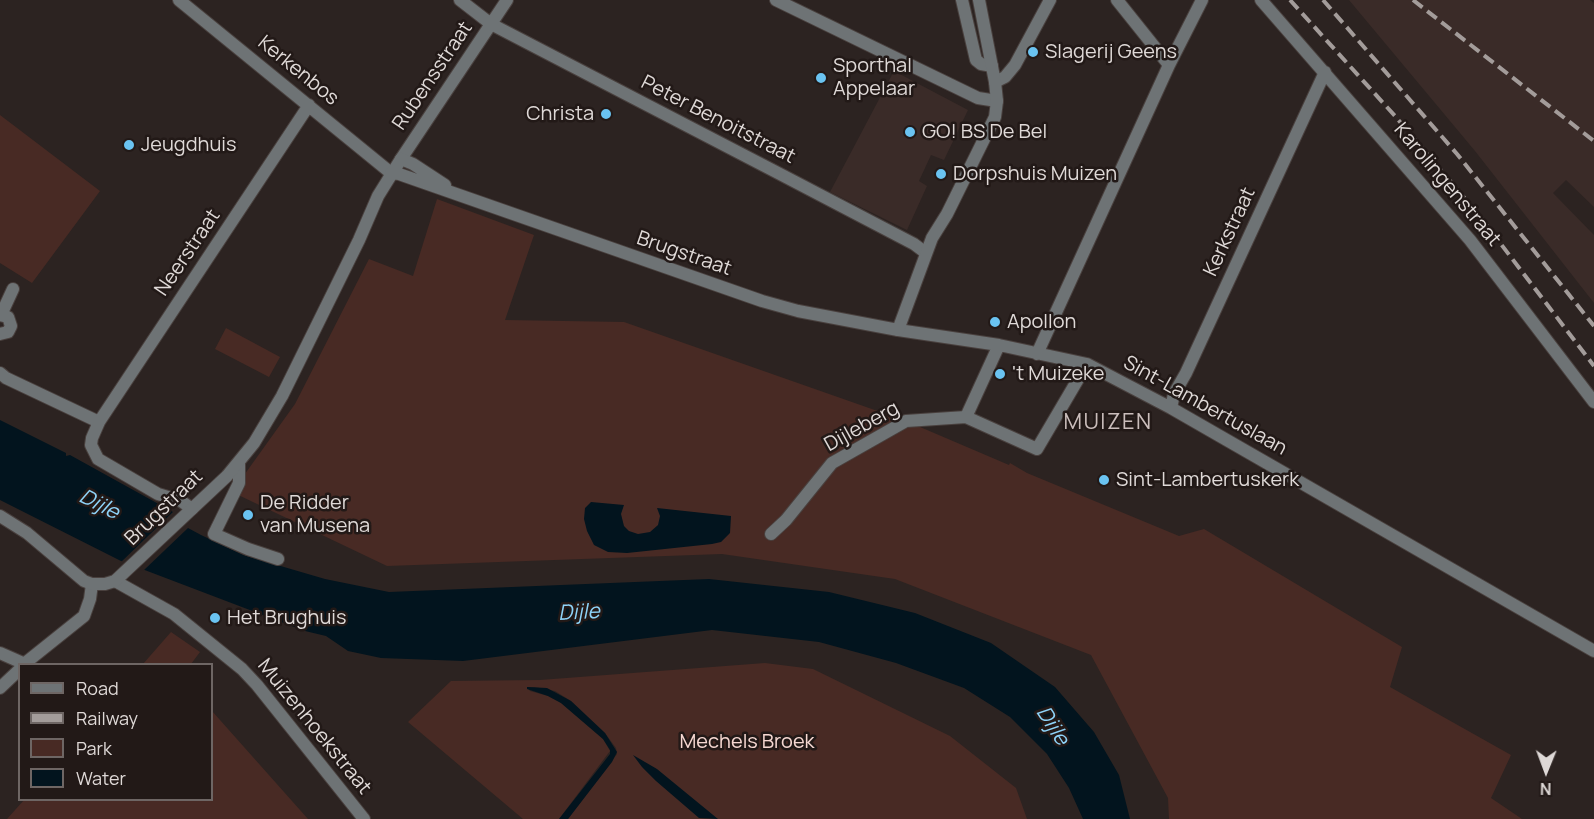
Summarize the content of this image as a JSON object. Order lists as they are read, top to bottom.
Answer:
{
  "streets": {
    "street": [
      "Kerkenbos",
      "Rubensstraat",
      "Peter Benoitstraat",
      "Karolingenstraat",
      "Kerkstraat",
      "Neerstraat",
      "Brugstraat",
      "Sint-Lambertuslaan",
      "Dijleberg",
      "Muizenhoekstraat"
    ]
  },
  "crossings": [
    ["Kerkenbos", "Rubensstraat"],
    ["Kerkenbos", "Neerstraat"],
    ["Kerkenbos", "Brugstraat"],
    ["Rubensstraat", "Peter Benoitstraat"],
    ["Rubensstraat", "Brugstraat"],
    ["Karolingenstraat", "Kerkstraat"],
    ["Kerkstraat", "Sint-Lambertuslaan"],
    ["Neerstraat", "Brugstraat"],
    ["Brugstraat", "Sint-Lambertuslaan"],
    ["Brugstraat", "Muizenhoekstraat"]
  ],
  "districts": ["MUIZEN"],
  "water": ["Dijle"],
  "parks": ["Mechels Broek"],
  "places": [
    "Slagerij Geens",
    "Sporthal Appelaar",
    "Christa",
    "GO! BS De Bel",
    "Jeugdhuis",
    "Dorpshuis Muizen",
    "Apollon",
    "'t Muizeke",
    "Sint-Lambertuskerk",
    "De Ridder van Musena",
    "Het Brughuis"
  ],
  "legend": [
    "Road",
    "Railway",
    "Park",
    "Water"
  ],
  "north": "bottom"
}
